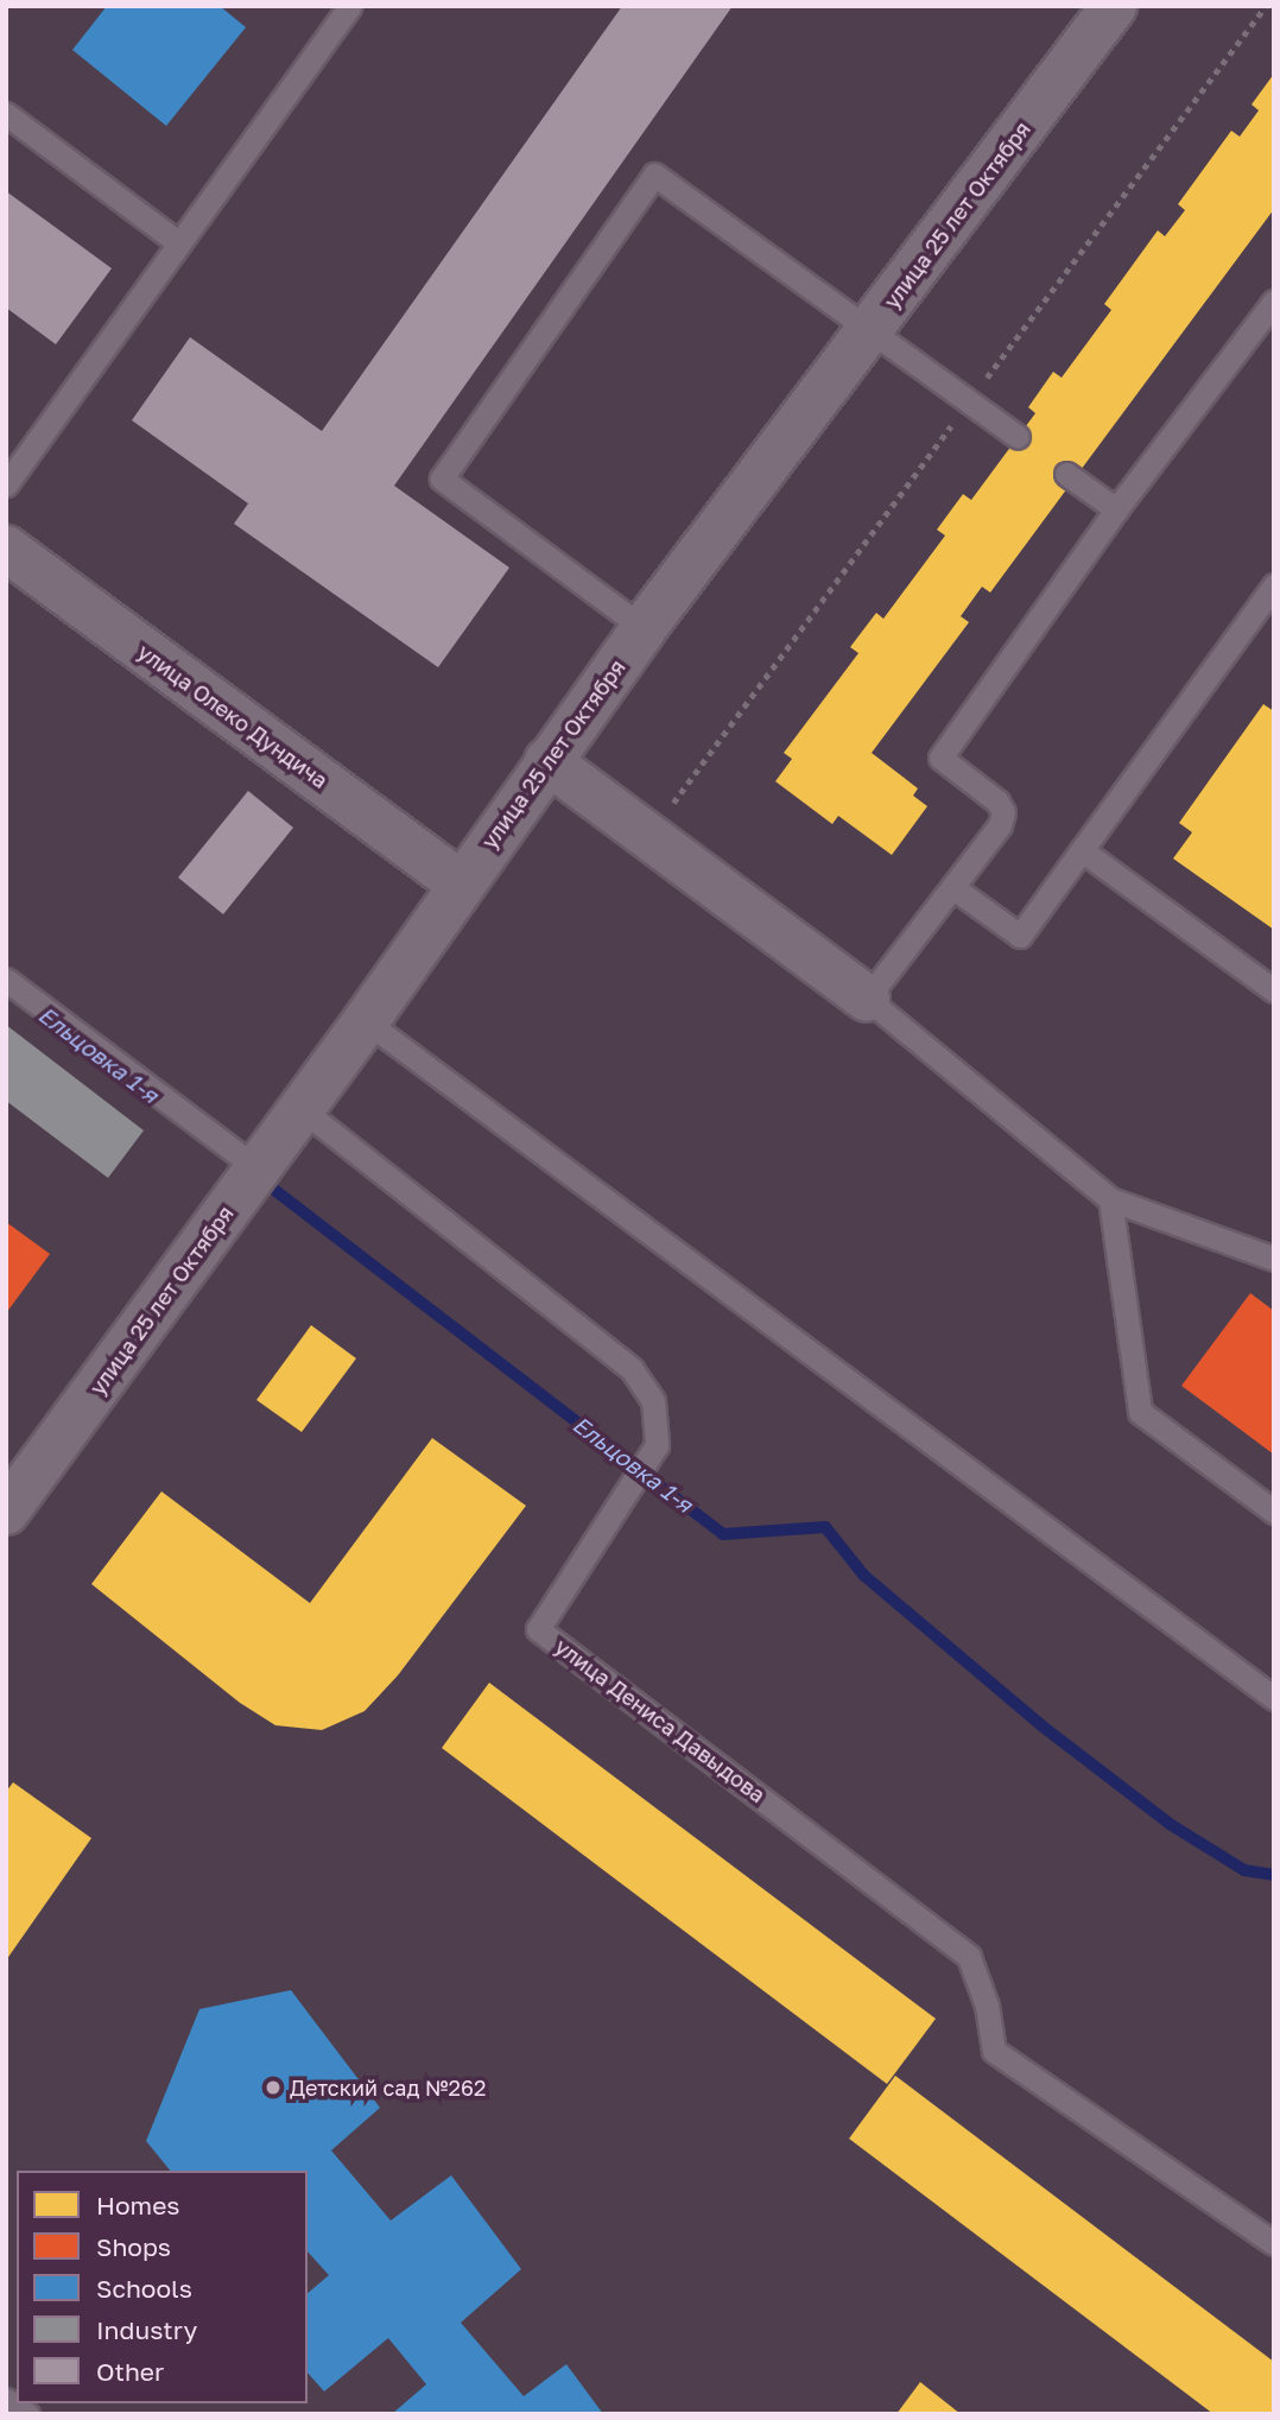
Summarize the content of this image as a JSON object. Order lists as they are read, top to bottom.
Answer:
{
  "streets": {
    "street": ["улица 25 лет Октября", "улица Олеко Дундича"],
    "lane": ["улица Дениса Давыдова"]
  },
  "crossings": [
    ["улица 25 лет Октября", "улица Олеко Дундича"],
    ["улица 25 лет Октября", "улица Дениса Давыдова"]
  ],
  "water": ["Ельцовка 1-я"],
  "places": ["Детский сад №262"],
  "legend": [
    "Homes",
    "Shops",
    "Schools",
    "Industry",
    "Other"
  ]
}
